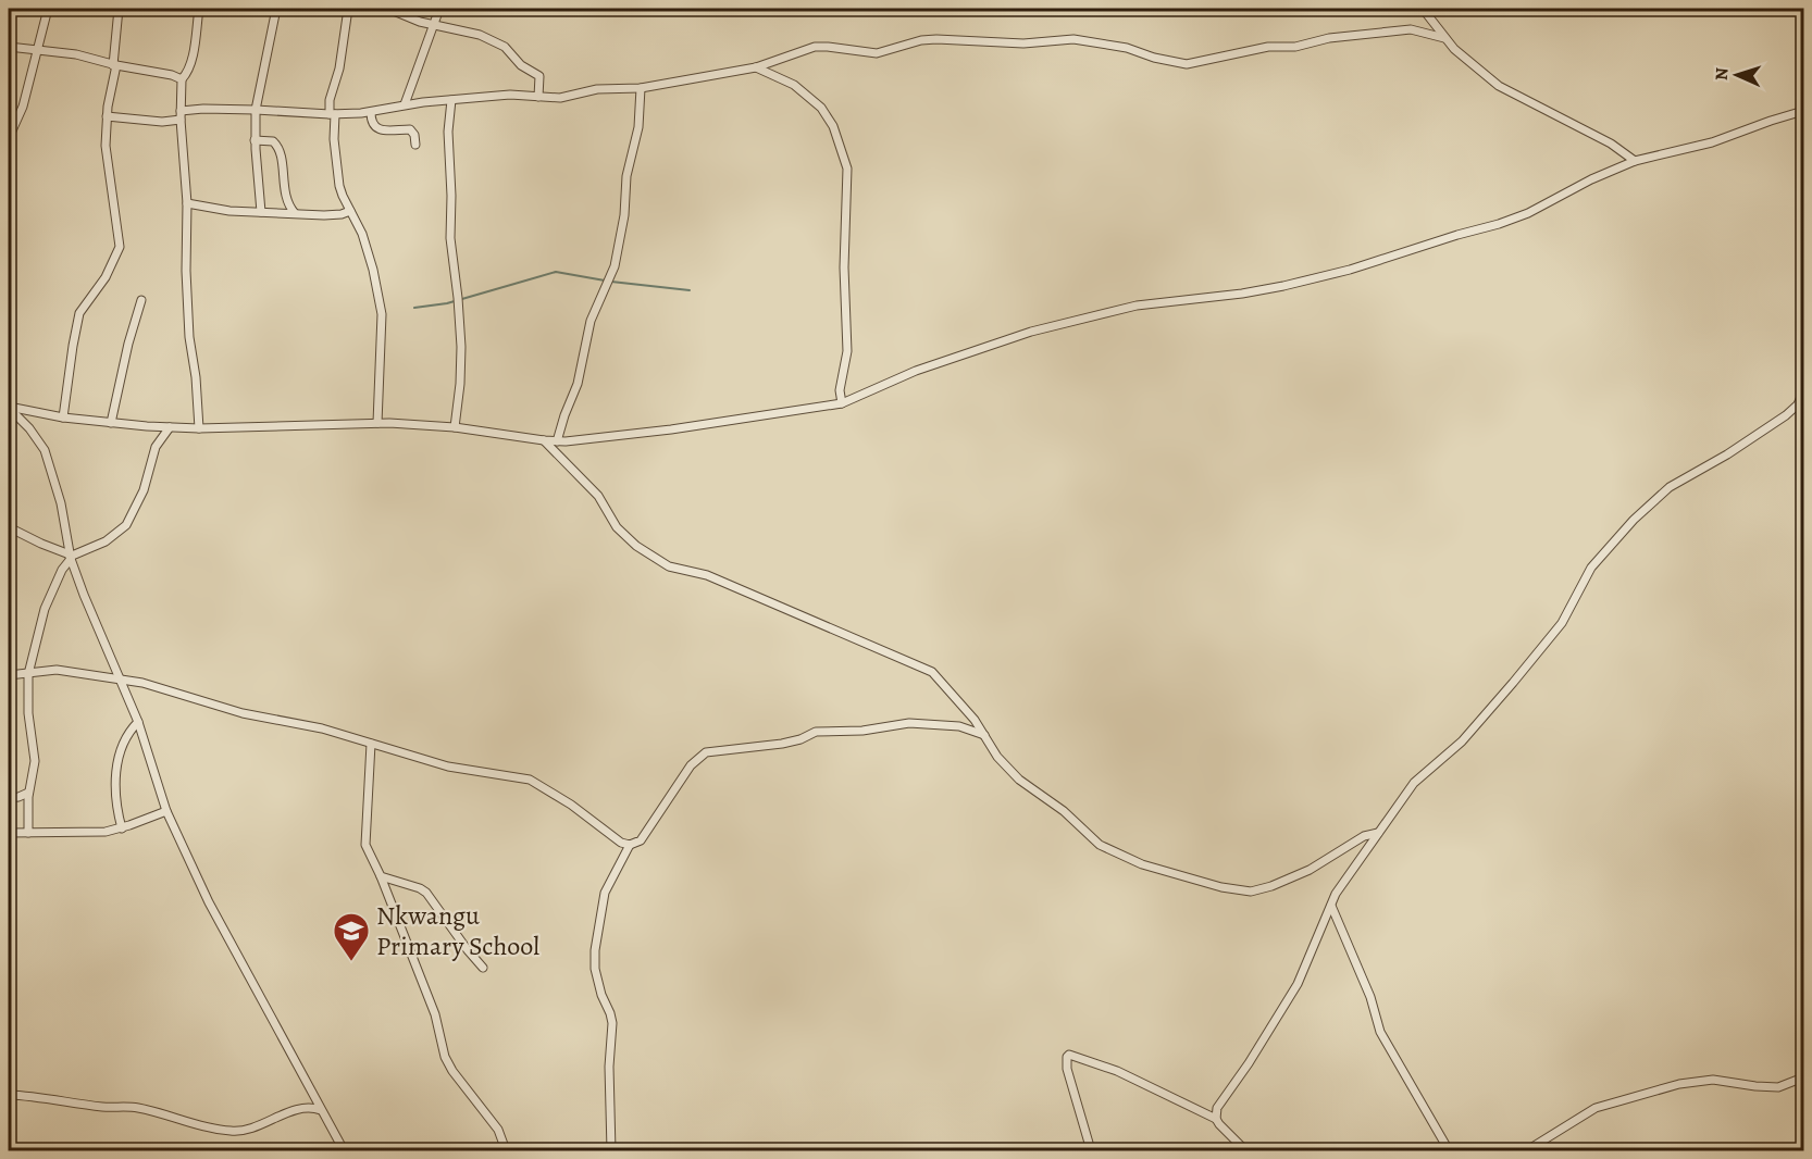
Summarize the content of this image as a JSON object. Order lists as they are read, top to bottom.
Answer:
{
  "places": {
    "school or university": ["Nkwangu Primary School"]
  },
  "north": "left"
}
